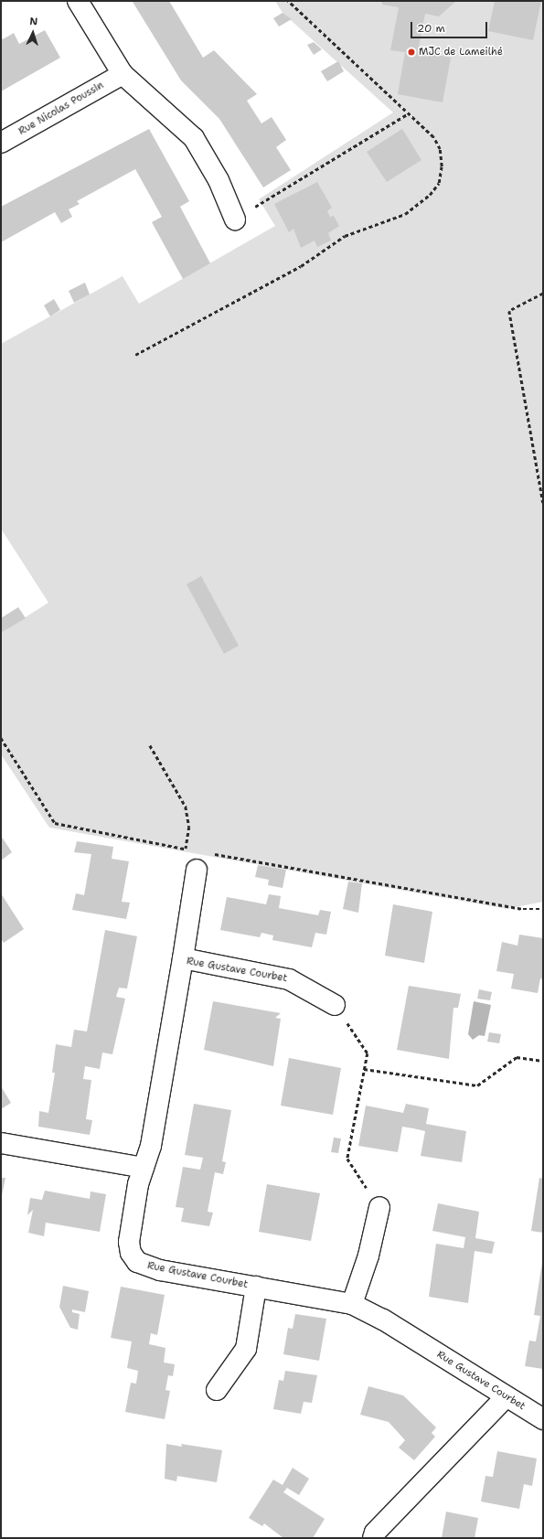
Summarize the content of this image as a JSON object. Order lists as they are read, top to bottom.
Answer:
{
  "streets": {
    "street": ["Rue Nicolas Poussin", "Rue Gustave Courbet"]
  },
  "places": ["MJC de Lameilhé"],
  "scale_bar": "20 m",
  "north": "top"
}
